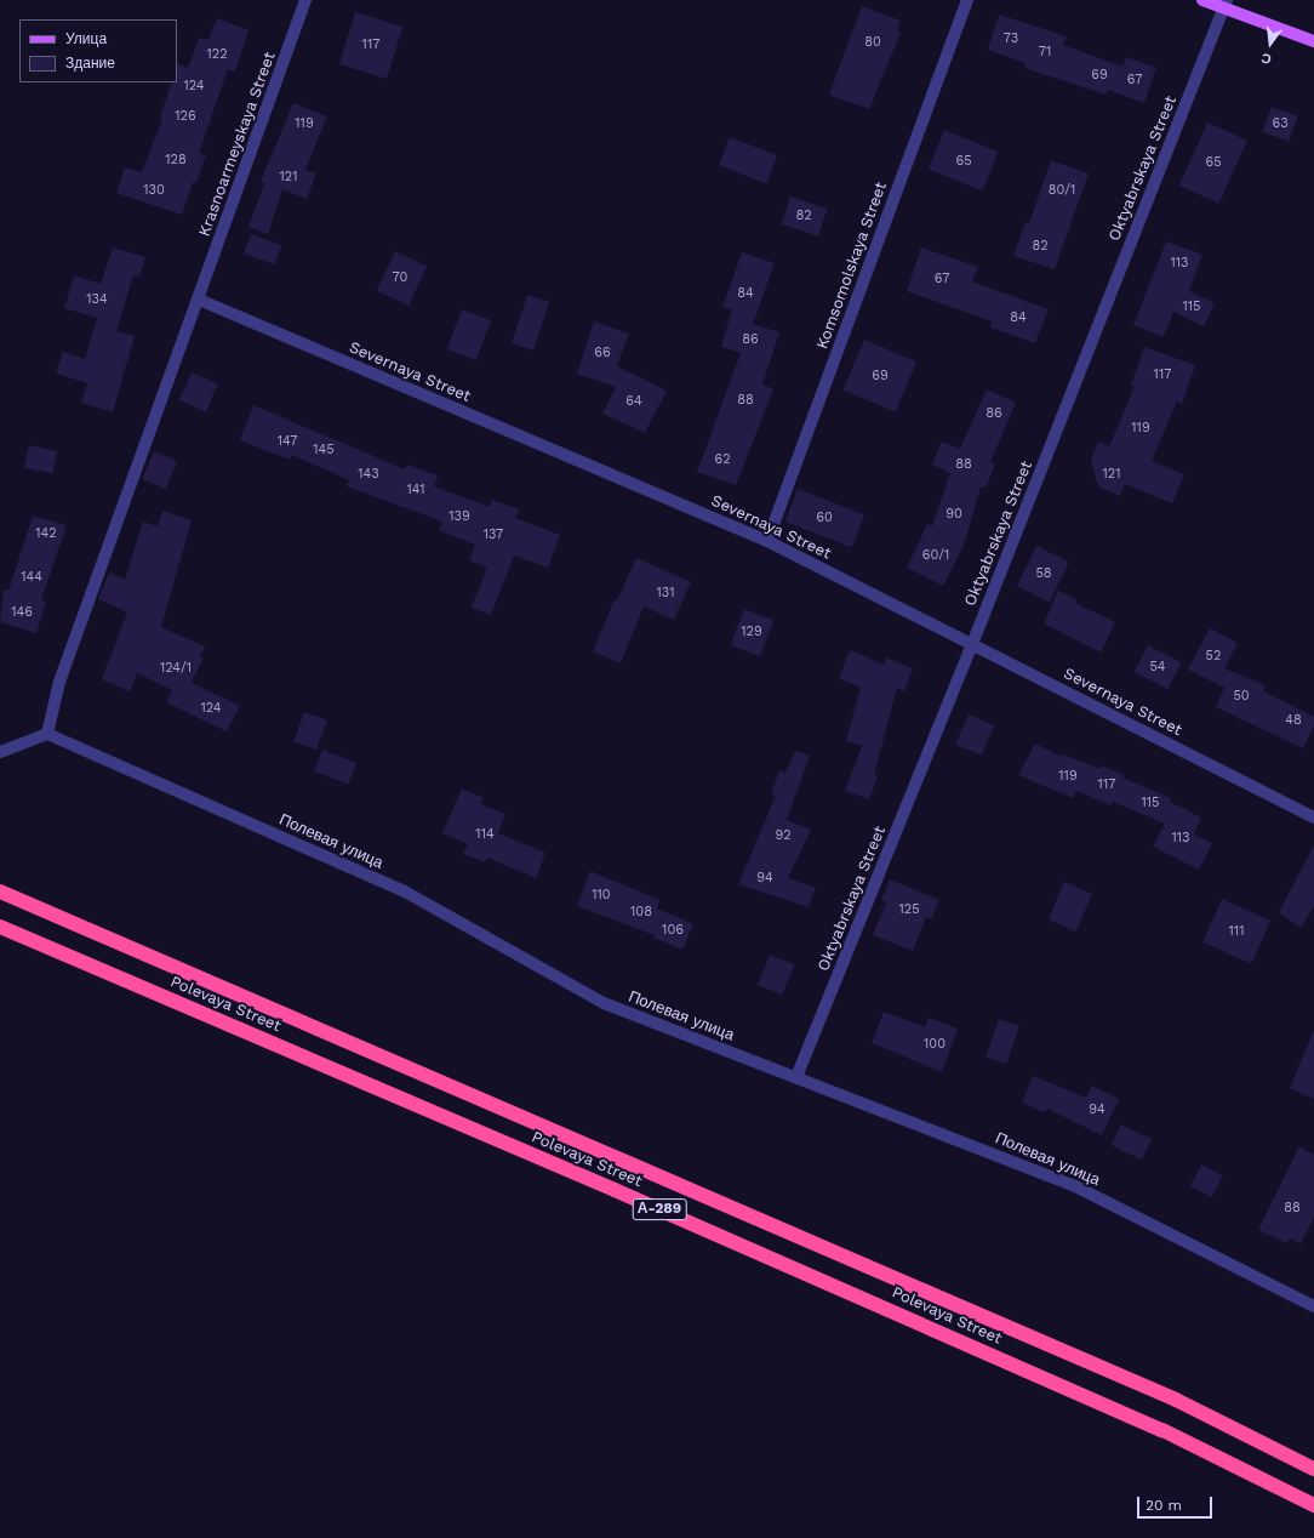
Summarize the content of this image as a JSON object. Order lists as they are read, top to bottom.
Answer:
{
  "streets": {
    "highway": ["Polevaya Street", "А-289"],
    "street": [
      "Krasnoarmeyskaya Street",
      "Oktyabrskaya Street",
      "Komsomolskaya Street",
      "Severnaya Street",
      "Полевая улица"
    ]
  },
  "crossings": [
    ["Krasnoarmeyskaya Street", "Severnaya Street"],
    ["Krasnoarmeyskaya Street", "Полевая улица"],
    ["Oktyabrskaya Street", "Severnaya Street"],
    ["Oktyabrskaya Street", "Полевая улица"],
    ["Komsomolskaya Street", "Severnaya Street"]
  ],
  "house_numbers": [
    "73",
    "80",
    "117",
    "71",
    "122",
    "69",
    "67",
    "124",
    "126",
    "119",
    "63",
    "128",
    "65",
    "65",
    "121",
    "130",
    "80/1",
    "82",
    "82",
    "113",
    "70",
    "67",
    "84",
    "134",
    "115",
    "84",
    "86",
    "66",
    "117",
    "69",
    "88",
    "64",
    "86",
    "119",
    "147",
    "145",
    "62",
    "88",
    "143",
    "121",
    "141",
    "90",
    "139",
    "60",
    "142",
    "137",
    "60/1",
    "58",
    "144",
    "131",
    "146",
    "129",
    "52",
    "54",
    "124/1",
    "50",
    "124",
    "48",
    "119",
    "117",
    "115",
    "114",
    "92",
    "113",
    "94",
    "110",
    "125",
    "108",
    "106",
    "111",
    "100",
    "94",
    "88"
  ],
  "legend": ["Улица", "Здание"],
  "scale_bar": "20 m",
  "north": "bottom"
}
